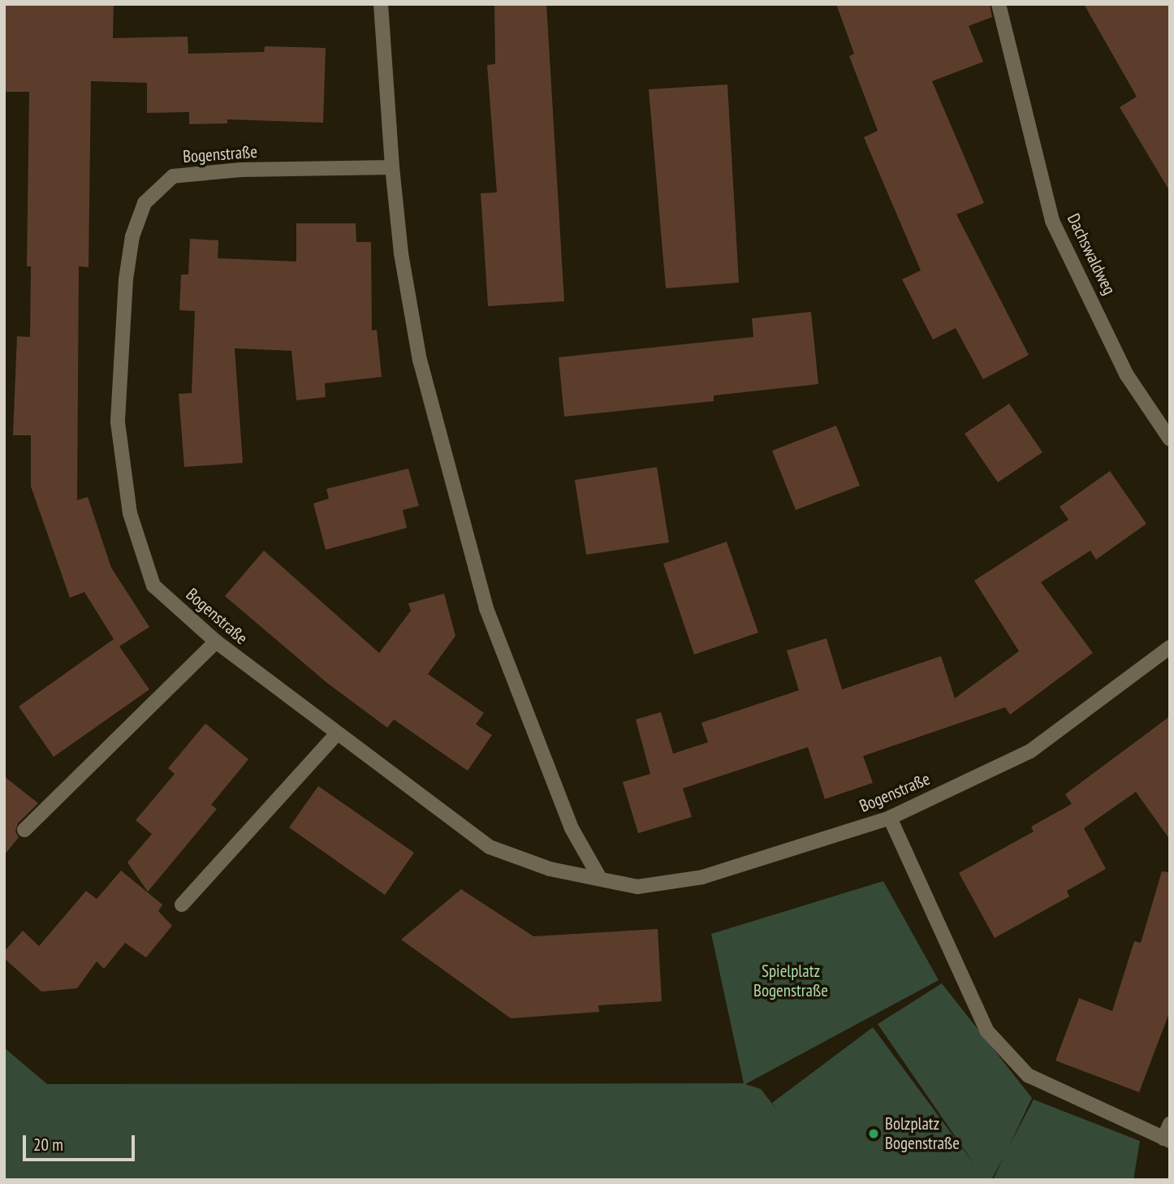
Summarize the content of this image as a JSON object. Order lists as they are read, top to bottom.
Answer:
{
  "streets": {
    "street": ["Bogenstraße", "Dachswaldweg"]
  },
  "parks": ["Spielplatz Bogenstraße"],
  "places": ["Bolzplatz Bogenstraße"],
  "scale_bar": "20 m"
}
